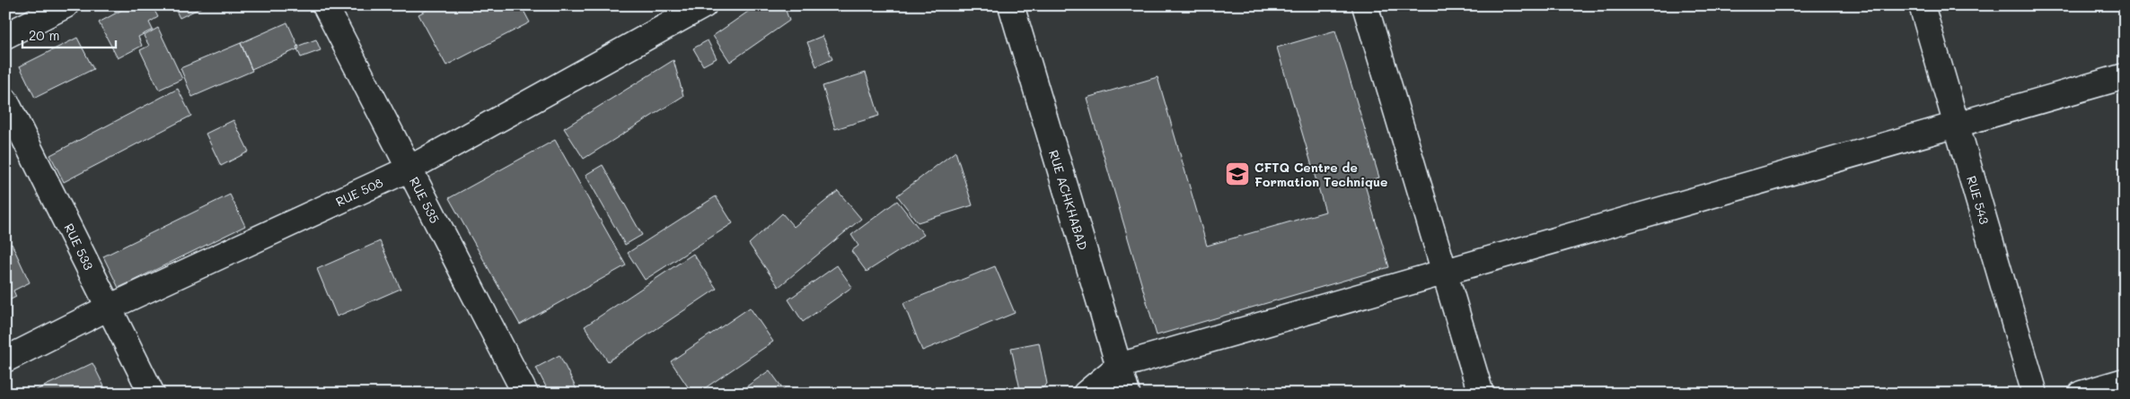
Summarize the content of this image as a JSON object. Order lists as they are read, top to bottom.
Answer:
{
  "streets": {
    "street": [
      "RUE 508",
      "RUE 535",
      "RUE ACHKHABAD",
      "RUE 543",
      "RUE 533"
    ]
  },
  "crossings": [
    ["RUE 508", "RUE 535"],
    ["RUE 508", "RUE 533"]
  ],
  "places": {
    "school or university": ["CFTQ Centre de Formation Technique"]
  },
  "scale_bar": "20 m"
}
